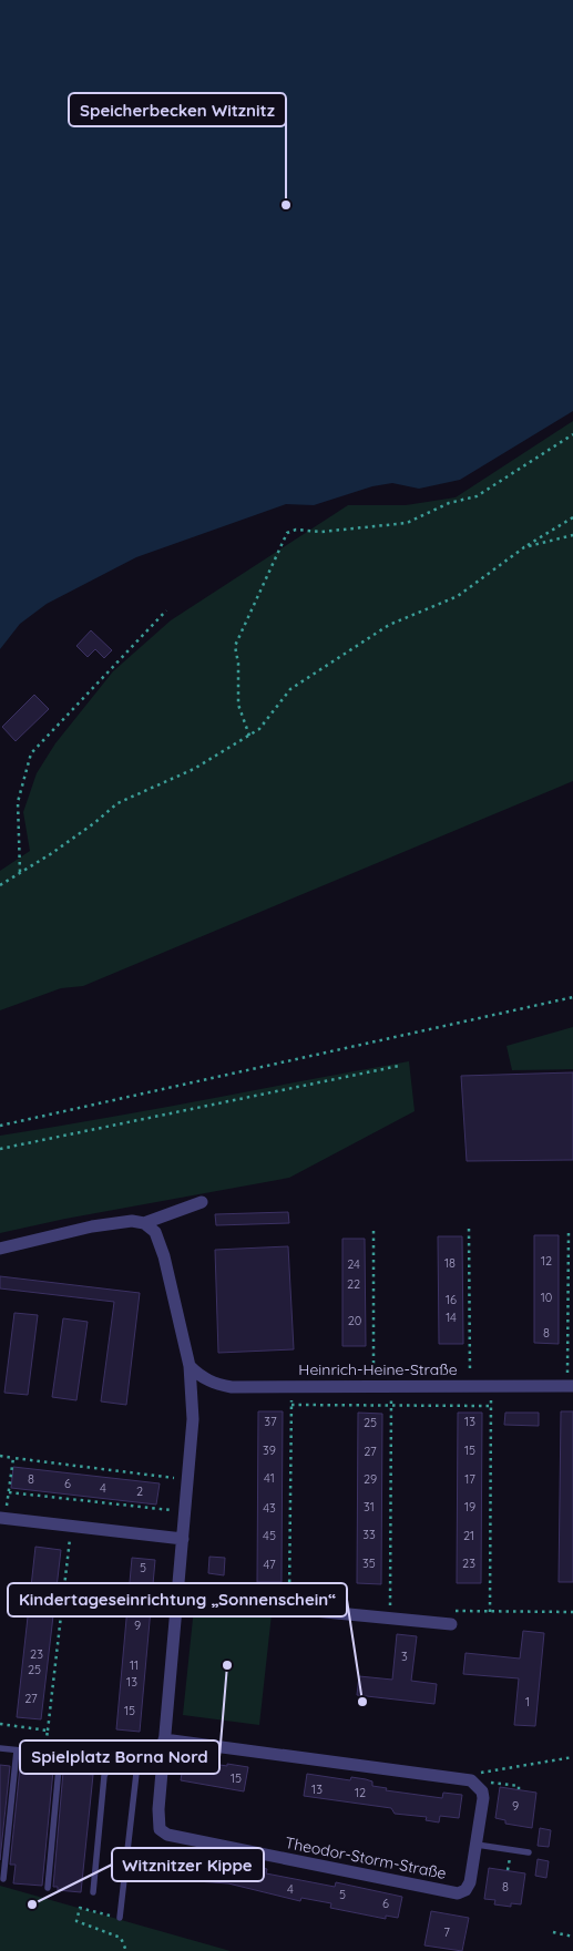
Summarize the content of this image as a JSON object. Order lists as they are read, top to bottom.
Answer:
{
  "streets": {
    "street": ["Heinrich-Heine-Straße", "Theodor-Storm-Straße"]
  },
  "crossings": [
    ["Heinrich-Heine-Straße", "Theodor-Storm-Straße"]
  ],
  "places": [
    "Speicherbecken Witznitz",
    "Spielplatz Borna Nord",
    "Kindertageseinrichtung „Sonnenschein“",
    "Witznitzer Kippe"
  ],
  "house_numbers": [
    "12",
    "18",
    "24",
    "22",
    "10",
    "16",
    "14",
    "20",
    "8",
    "37",
    "13",
    "25",
    "39",
    "15",
    "27",
    "41",
    "8",
    "29",
    "17",
    "6",
    "4",
    "2",
    "31",
    "19",
    "43",
    "33",
    "45",
    "21",
    "35",
    "23",
    "47",
    "5",
    "9",
    "23",
    "3",
    "11",
    "25",
    "13",
    "27",
    "1",
    "15",
    "15",
    "13",
    "12",
    "9",
    "8",
    "4",
    "5",
    "6",
    "7"
  ]
}
